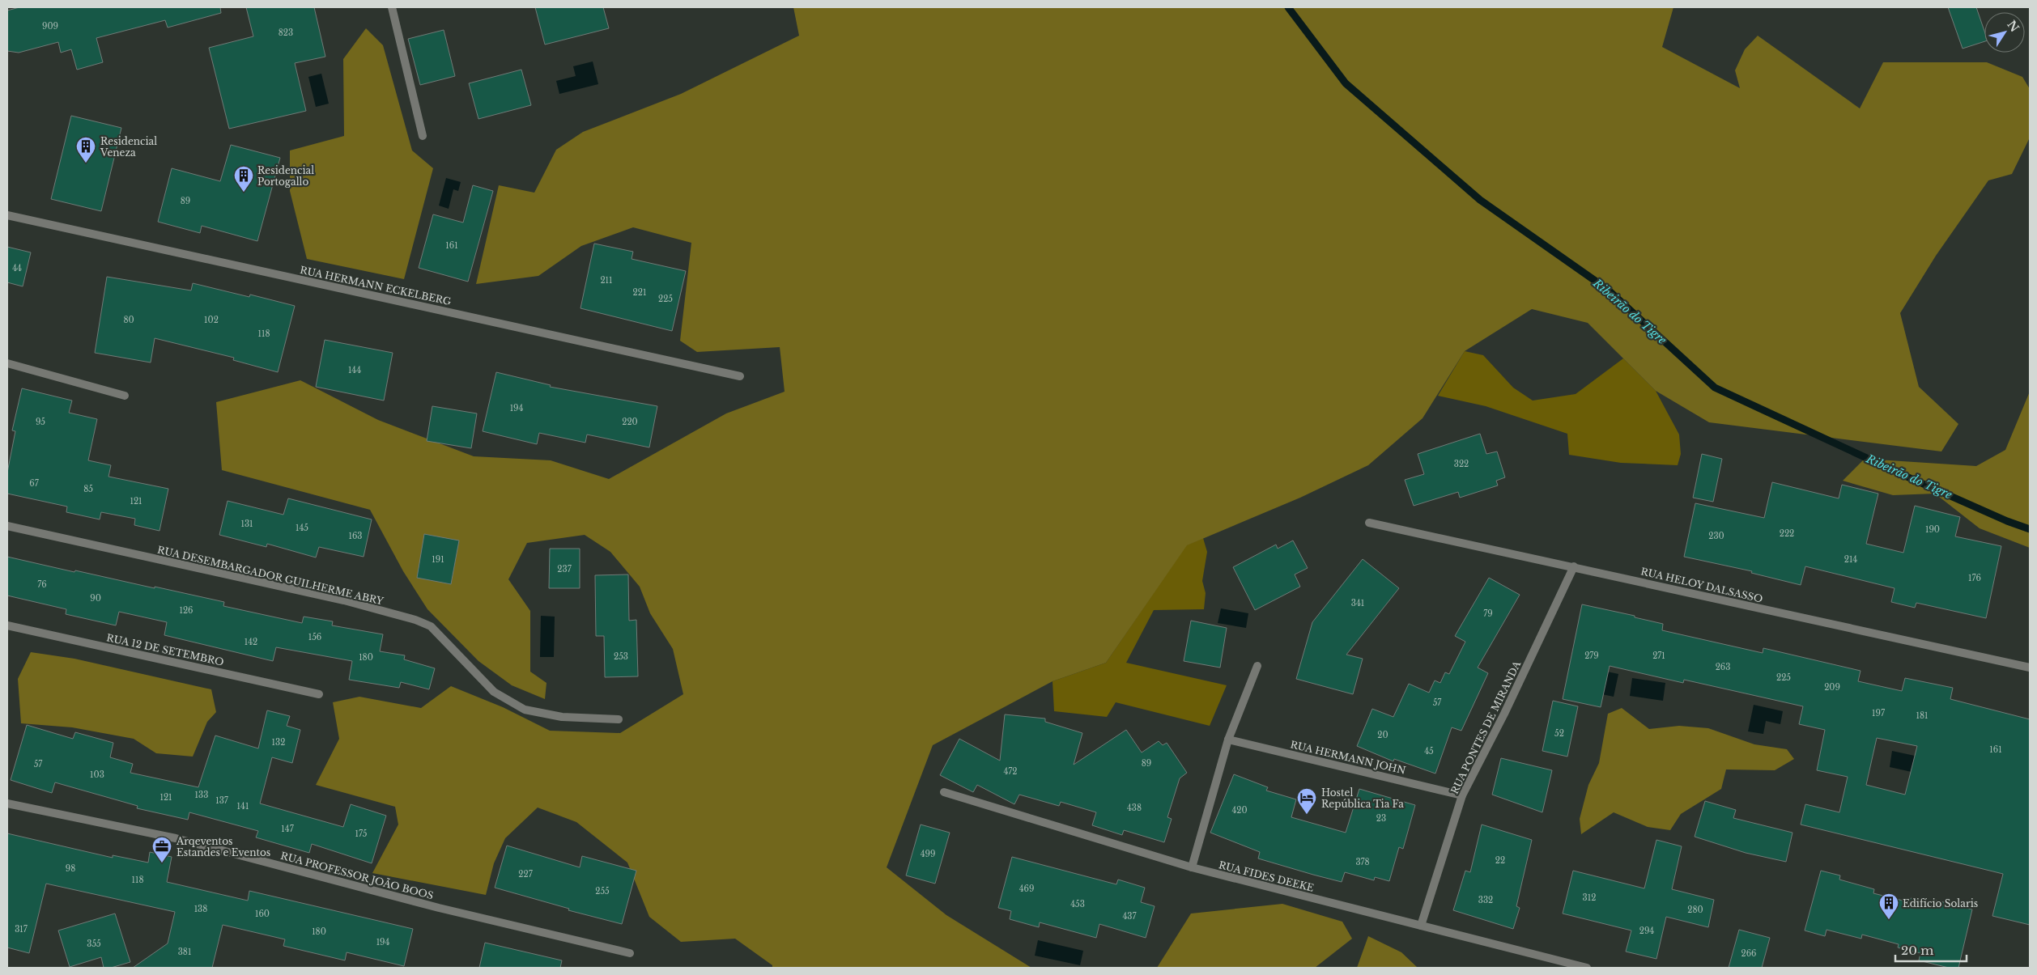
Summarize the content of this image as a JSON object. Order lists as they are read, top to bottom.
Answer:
{
  "streets": {
    "street": [
      "RUA HERMANN ECKELBERG",
      "RUA DESEMBARGADOR GUILHERME ABRY",
      "RUA HELOY DALSASSO",
      "RUA 12 DE SETEMBRO",
      "RUA PONTES DE MIRANDA",
      "RUA HERMANN JOHN",
      "RUA PROFESSOR JOÃO BOOS",
      "RUA FIDES DEEKE"
    ]
  },
  "crossings": [
    ["RUA HELOY DALSASSO", "RUA PONTES DE MIRANDA"],
    ["RUA PONTES DE MIRANDA", "RUA HERMANN JOHN"],
    ["RUA PONTES DE MIRANDA", "RUA FIDES DEEKE"]
  ],
  "water": ["Ribeirão do Tigre"],
  "places": {
    "building": ["Residencial Veneza", "Residencial Portogallo", "Edifício Solaris"],
    "hotel": ["Hostel República Tia Fa"],
    "office": ["Arqeventos Estandes e Eventos"]
  },
  "house_numbers": [
    "909",
    "823",
    "89",
    "161",
    "44",
    "211",
    "221",
    "225",
    "80",
    "102",
    "118",
    "144",
    "194",
    "95",
    "220",
    "322",
    "67",
    "85",
    "121",
    "131",
    "145",
    "190",
    "222",
    "163",
    "230",
    "191",
    "214",
    "237",
    "176",
    "76",
    "90",
    "341",
    "126",
    "79",
    "156",
    "142",
    "279",
    "271",
    "253",
    "180",
    "263",
    "225",
    "209",
    "57",
    "197",
    "181",
    "52",
    "20",
    "132",
    "161",
    "45",
    "89",
    "57",
    "472",
    "103",
    "133",
    "121",
    "137",
    "141",
    "438",
    "420",
    "23",
    "147",
    "175",
    "499",
    "22",
    "378",
    "98",
    "227",
    "118",
    "469",
    "255",
    "312",
    "332",
    "453",
    "138",
    "280",
    "160",
    "437",
    "317",
    "294",
    "180",
    "194",
    "355",
    "381",
    "266"
  ],
  "scale_bar": "20 m",
  "north": "top right"
}
